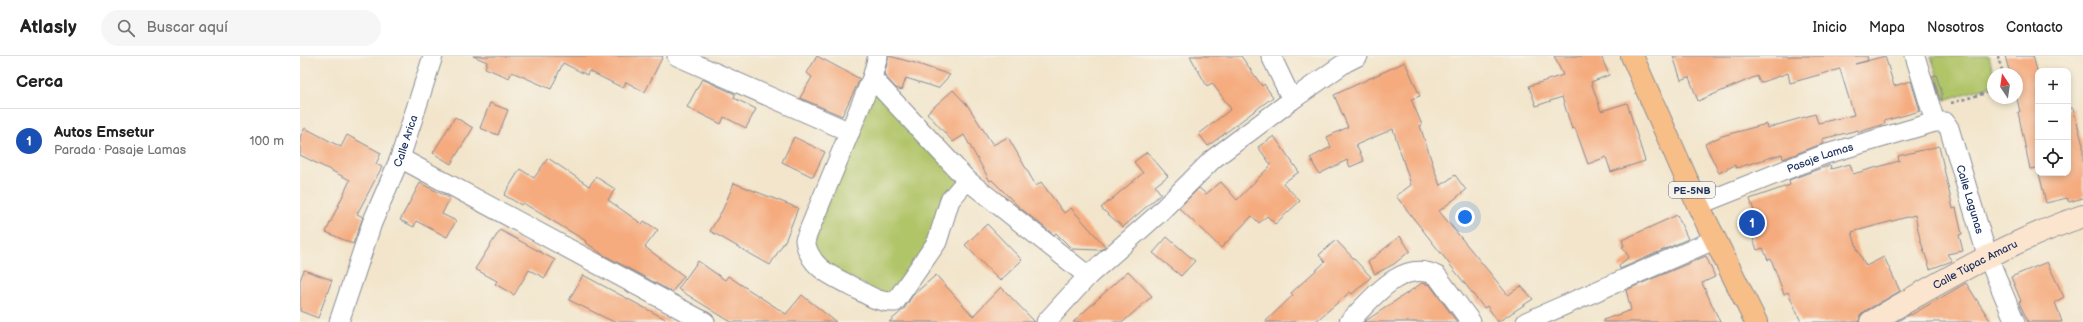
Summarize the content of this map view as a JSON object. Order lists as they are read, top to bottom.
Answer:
{
  "streets": {
    "highway": ["PE-5NB"],
    "street": [
      "Calle Arica",
      "Pasaje Lamas",
      "Calle Lagunas",
      "Calle Túpac Amaru"
    ]
  },
  "crossings": [
    ["Pasaje Lamas", "PE-5NB"],
    ["Pasaje Lamas", "Calle Lagunas"],
    ["Calle Lagunas", "Calle Túpac Amaru"]
  ],
  "north": "top",
  "page": {
    "header": "Atlasly",
    "search": "Buscar aquí",
    "nav": [
      "Inicio",
      "Mapa",
      "Nosotros",
      "Contacto"
    ],
    "heading": "Cerca",
    "map_buttons": ["+", "−"],
    "list": [
      {
        "mark": "1",
        "name": "Autos Emsetur",
        "note": "Parada · Pasaje Lamas",
        "value": "100 m"
      }
    ],
    "pins": "1"
  }
}
